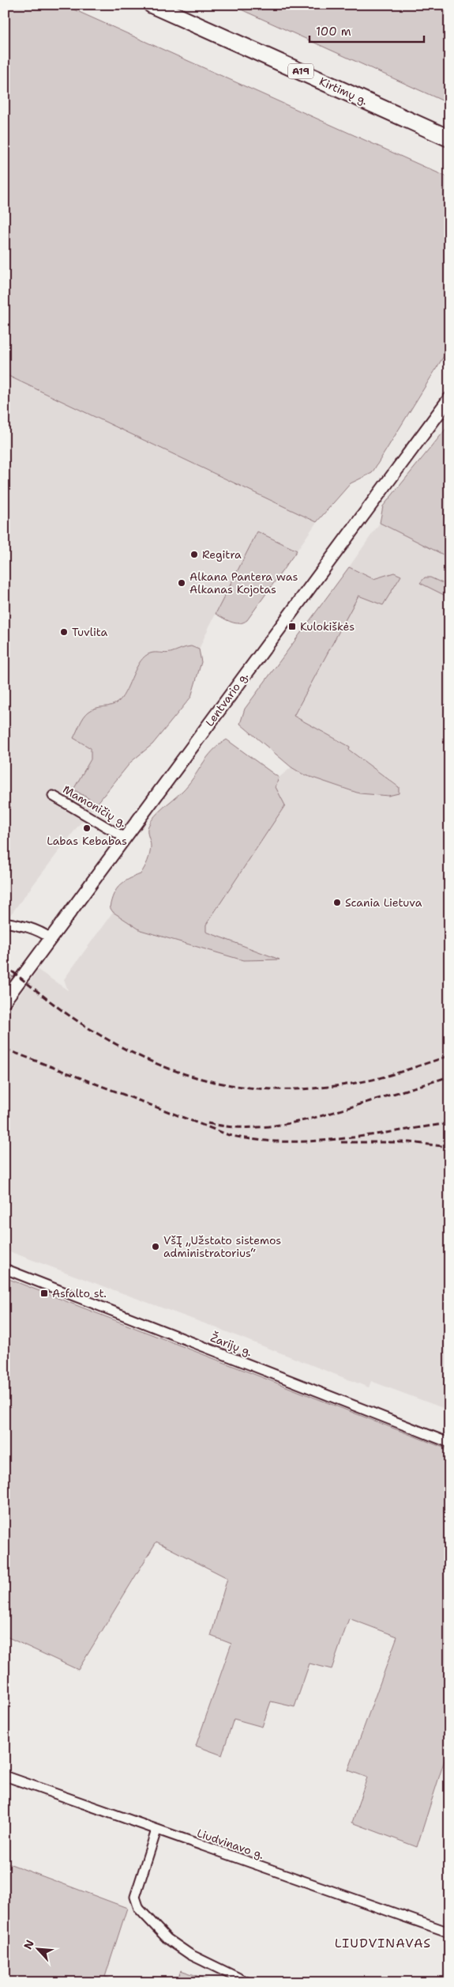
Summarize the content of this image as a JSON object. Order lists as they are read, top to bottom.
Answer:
{
  "streets": {
    "highway": ["A19", "Kirtimų g."],
    "main road": ["Lentvario g."],
    "street": ["Mamoničių g.", "Žarijų g.", "Liudvinavo g."]
  },
  "crossings": [
    ["Lentvario g.", "Mamoničių g."]
  ],
  "districts": ["LIUDVINAVAS"],
  "places": {
    "other": [
      "Regitra",
      "Alkana Pantera was Alkanas Kojotas",
      "Tuvlita",
      "Labas Kebabas",
      "Scania Lietuva",
      "VšĮ „Užstato sistemos administratorius“"
    ],
    "transit": ["Kulokiškės", "Asfalto st."]
  },
  "scale_bar": "100 m",
  "north": "top left"
}
